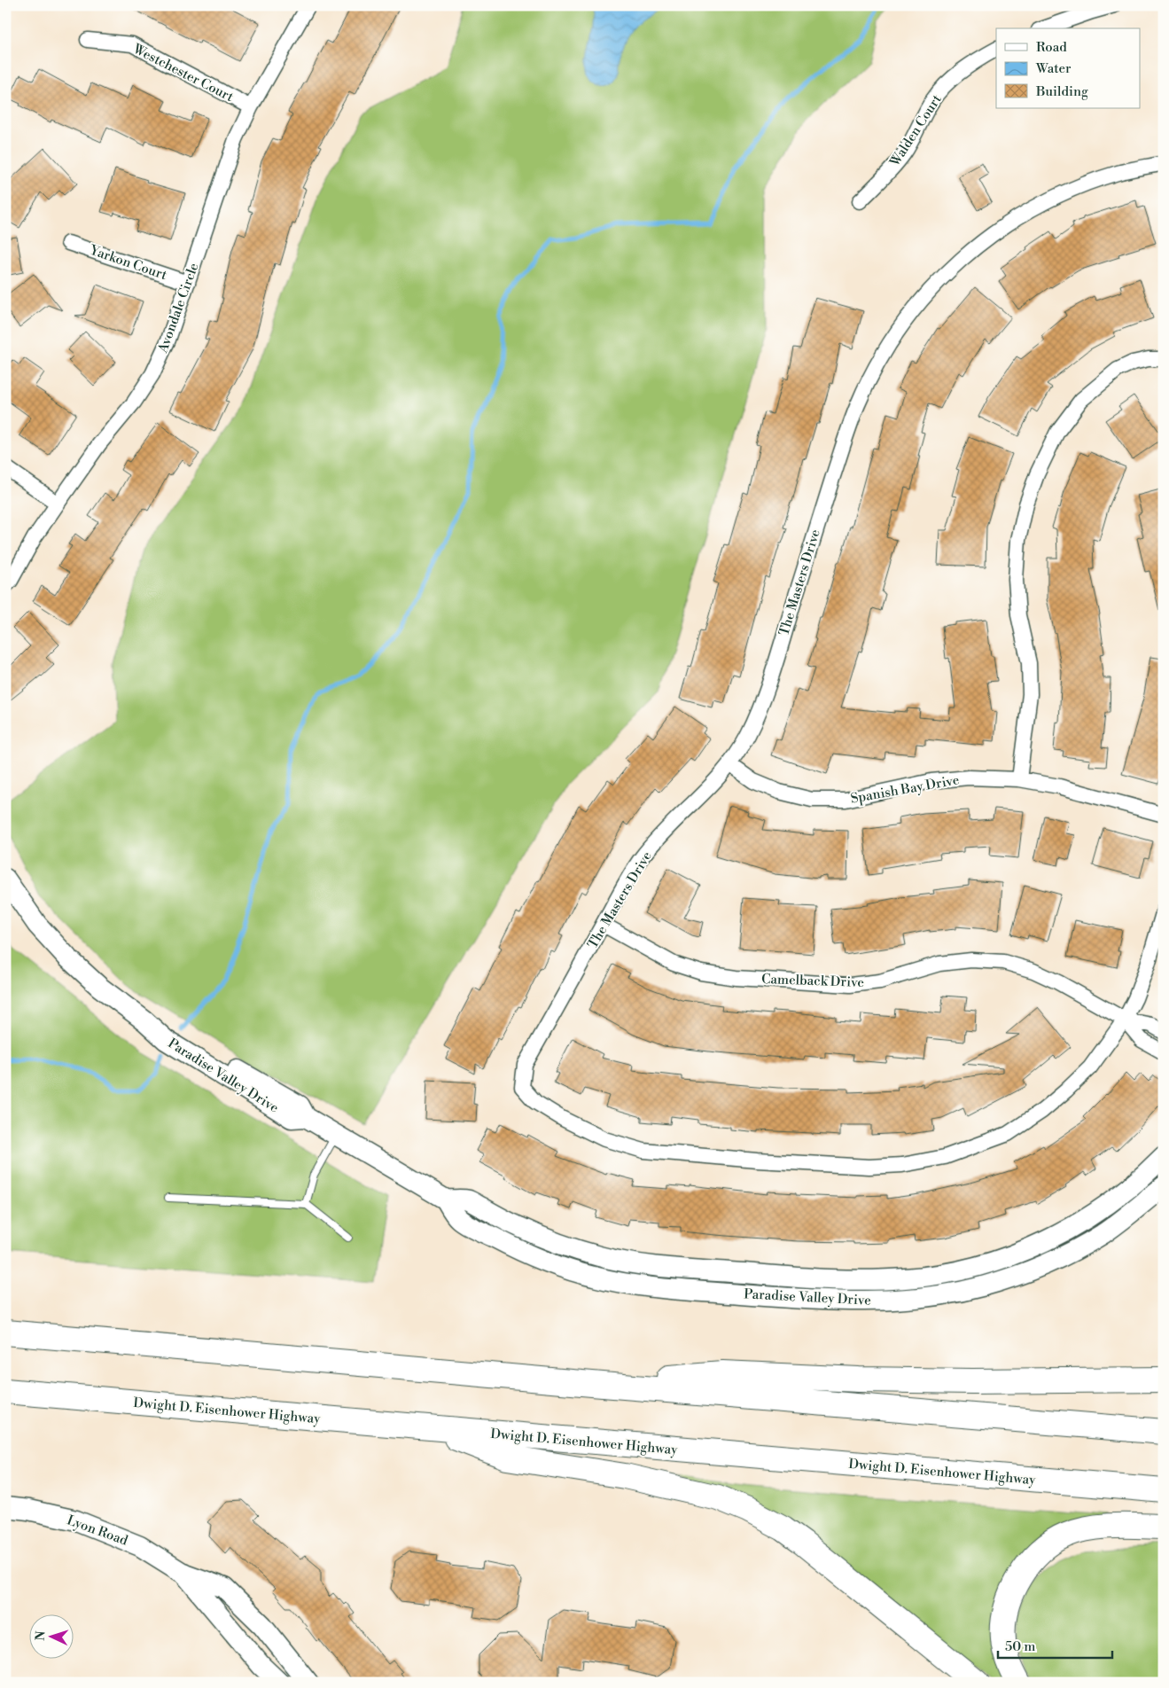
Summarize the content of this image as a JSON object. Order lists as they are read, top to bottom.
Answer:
{
  "streets": {
    "highway": ["Dwight D. Eisenhower Highway"],
    "street": [
      "Westchester Court",
      "Walden Court",
      "Yarkon Court",
      "Avondale Circle",
      "The Masters Drive",
      "Spanish Bay Drive",
      "Camelback Drive",
      "Paradise Valley Drive",
      "Lyon Road"
    ]
  },
  "crossings": [
    ["Westchester Court", "Avondale Circle"],
    ["Yarkon Court", "Avondale Circle"],
    ["The Masters Drive", "Spanish Bay Drive"],
    ["The Masters Drive", "Camelback Drive"]
  ],
  "legend": ["Road", "Water", "Building"],
  "scale_bar": "50 m",
  "north": "left"
}
